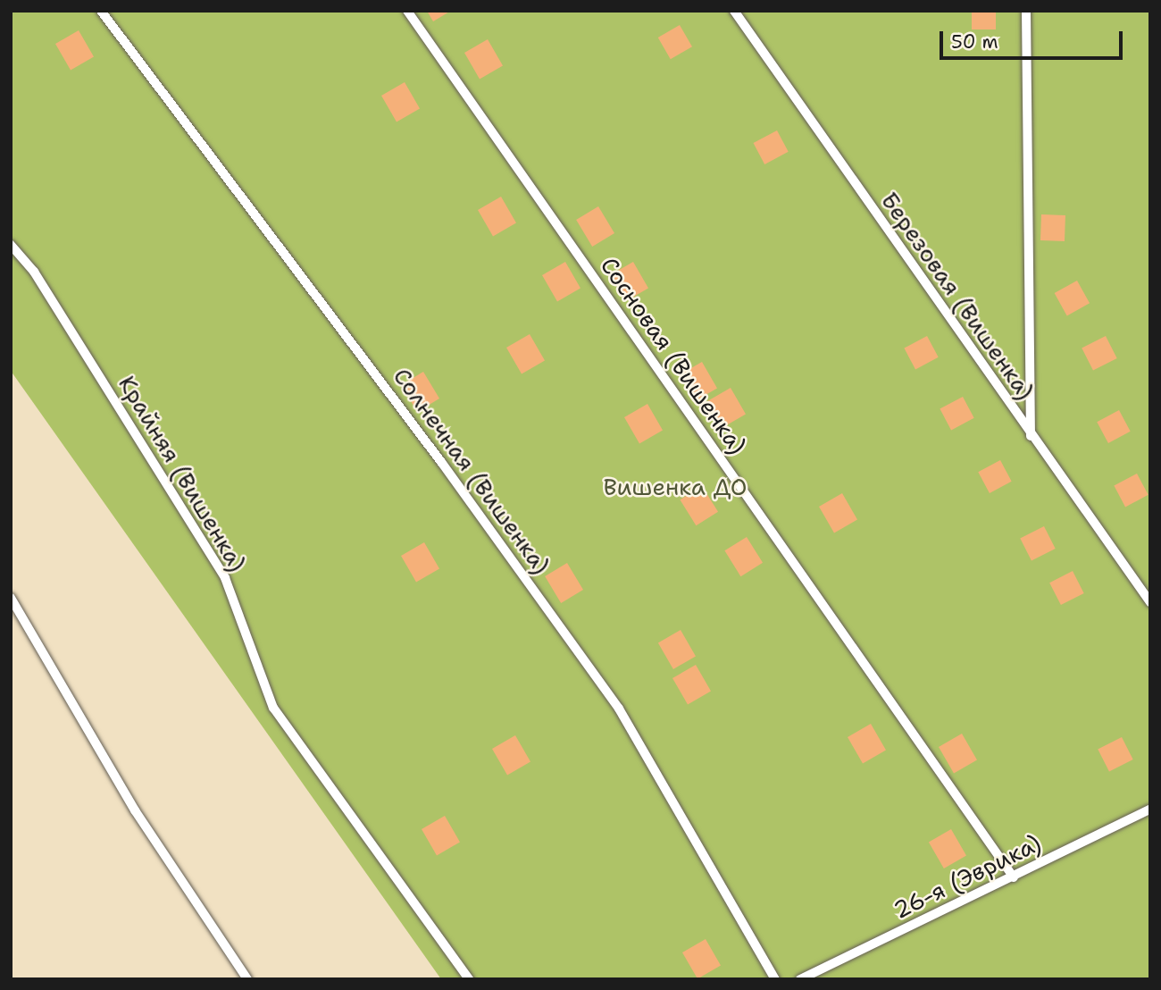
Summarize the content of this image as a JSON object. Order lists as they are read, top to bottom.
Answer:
{
  "streets": {
    "lane": [
      "Березовая (Вишенка)",
      "Сосновая (Вишенка)",
      "Солнечная (Вишенка)",
      "Крайняя (Вишенка)",
      "26-я (Эврика)"
    ]
  },
  "crossings": [
    ["Сосновая (Вишенка)", "26-я (Эврика)"]
  ],
  "parks": ["Вишенка ДО"],
  "scale_bar": "50 m"
}
